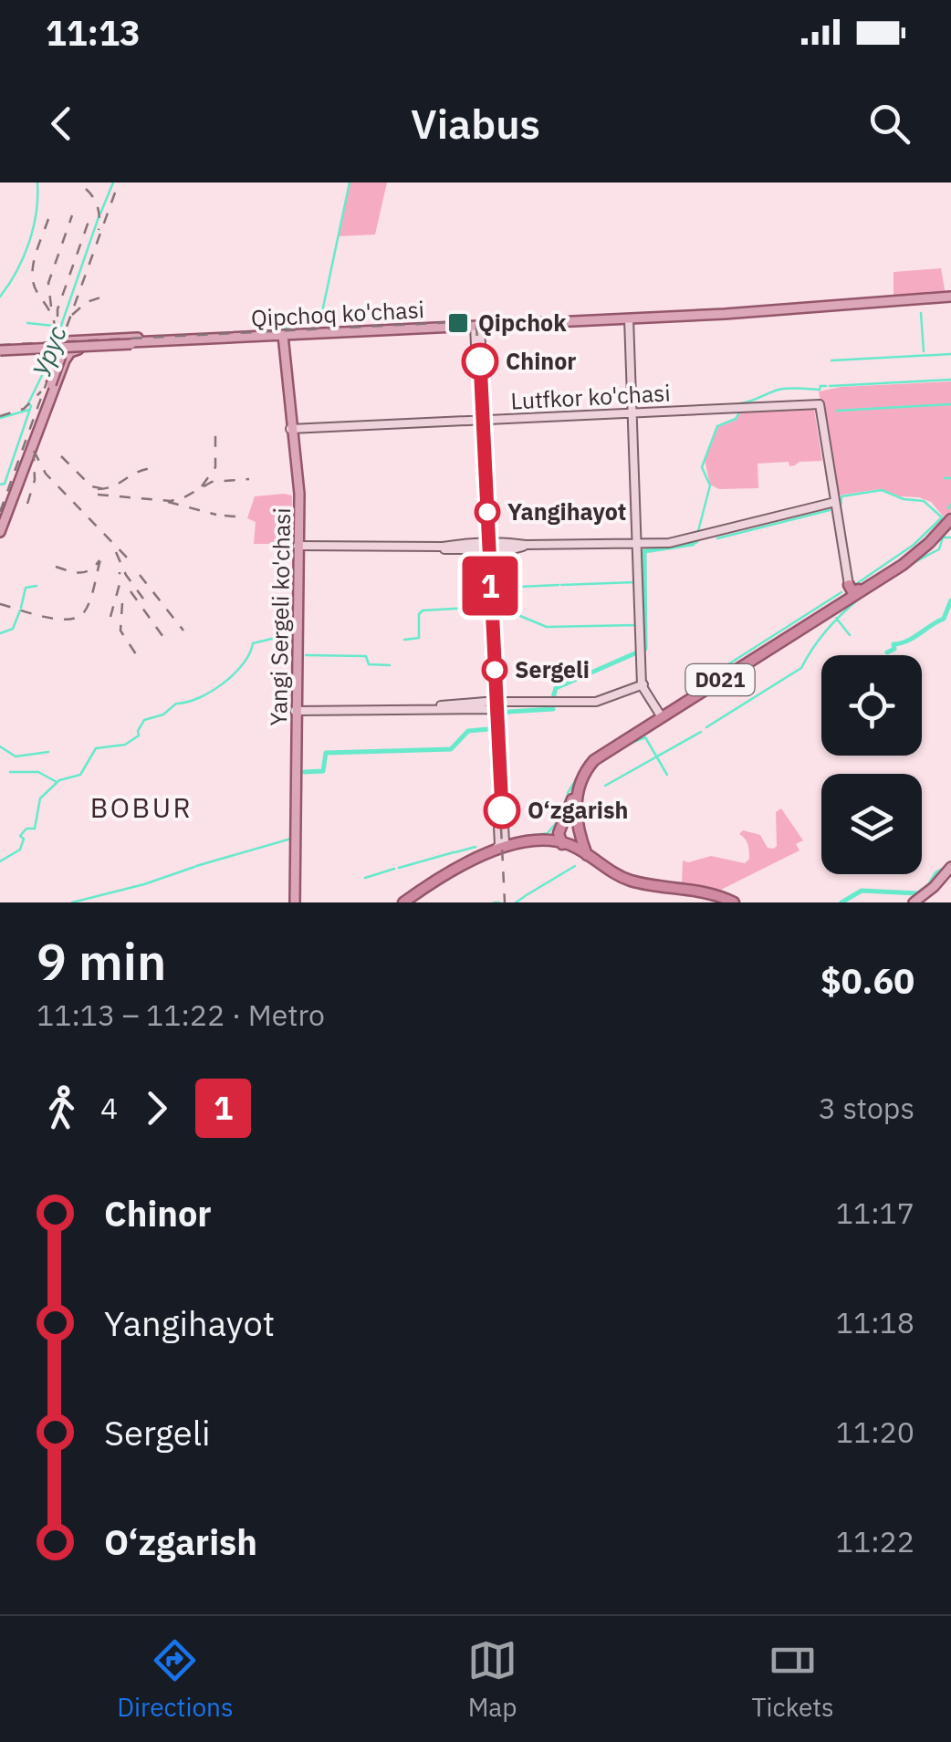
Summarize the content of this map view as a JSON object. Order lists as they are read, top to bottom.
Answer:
{
  "streets": {
    "highway": ["D021"],
    "main road": ["Qipchoq ko'chasi", "Lutfkor ko'chasi", "Yangi Sergeli ko'chasi"]
  },
  "crossings": [
    ["Qipchoq ko'chasi", "Yangi Sergeli ko'chasi"],
    ["Lutfkor ko'chasi", "Yangi Sergeli ko'chasi"]
  ],
  "districts": ["BOBUR"],
  "water": ["Урус"],
  "places": {
    "transit": ["Qipchok"],
    "other": [
      "Chinor",
      "Yangihayot",
      "Sergeli",
      "O‘zgarish"
    ]
  },
  "lines": ["metro line 1"],
  "page": {
    "status": "11:13",
    "header": "Viabus",
    "on_map": "1",
    "heading": ["9 min", "11:13 – 11:22 · Metro", "$0.60"],
    "legs": ["4", "1", "3 stops"],
    "list": [
      {
        "name": "Chinor",
        "value": "11:17"
      },
      {
        "name": "Yangihayot",
        "value": "11:18"
      },
      {
        "name": "Sergeli",
        "value": "11:20"
      },
      {
        "name": "O‘zgarish",
        "value": "11:22"
      }
    ],
    "tabs": ["Directions", "Map", "Tickets"]
  }
}
